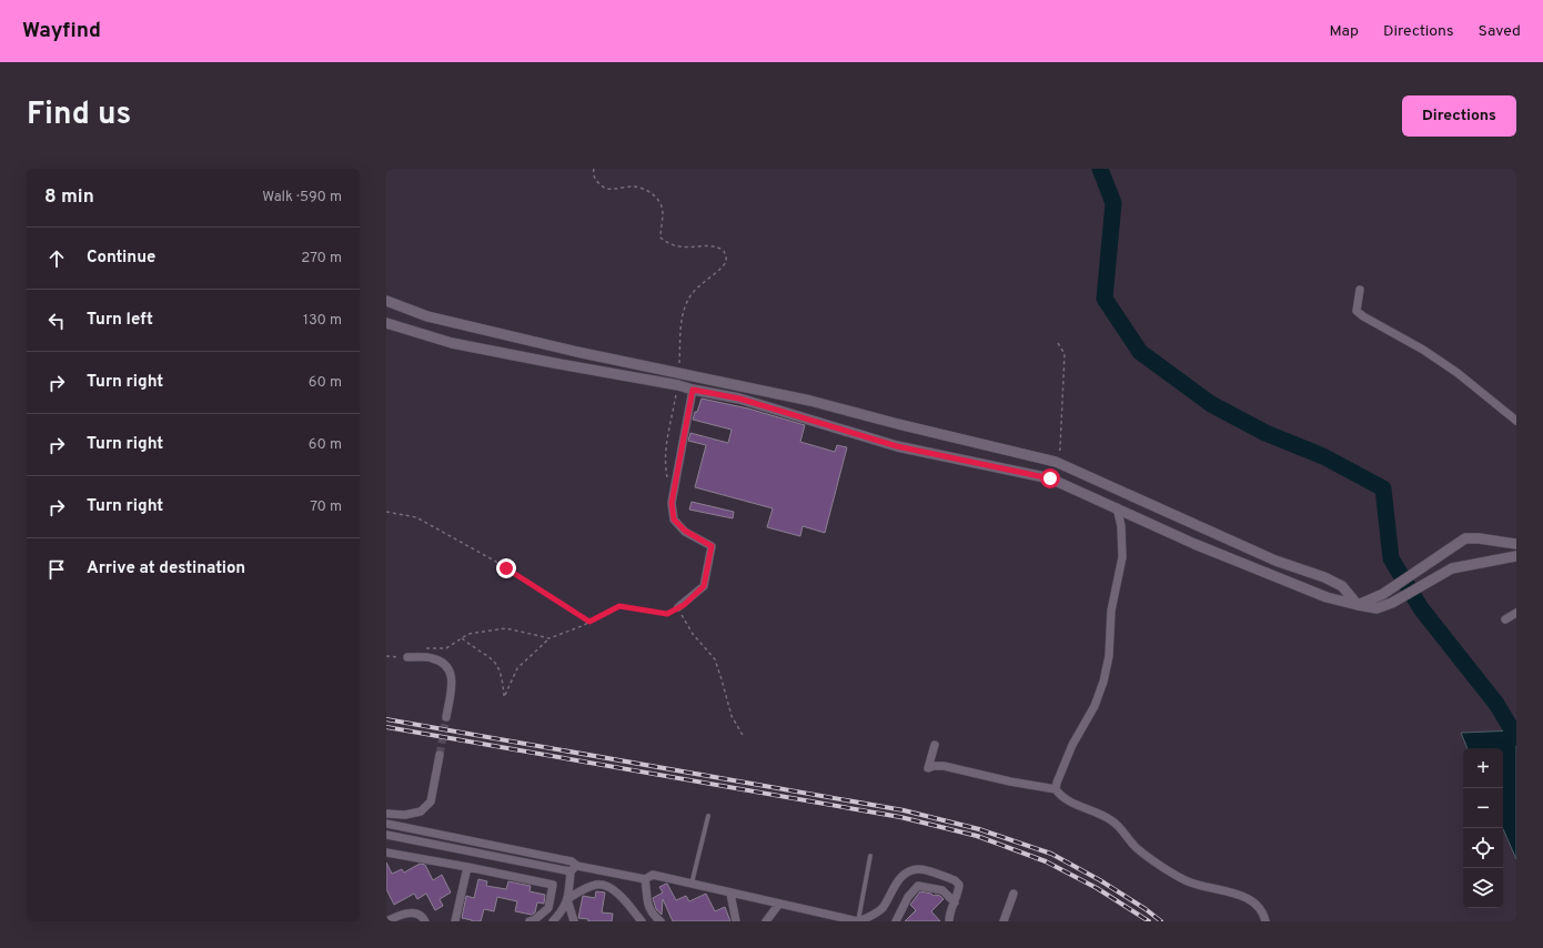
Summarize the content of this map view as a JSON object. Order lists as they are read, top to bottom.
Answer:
{
  "page": {
    "header": "Wayfind",
    "nav": ["Map", "Directions", "Saved"],
    "title": "Find us",
    "buttons": "Directions",
    "heading": ["8 min", "Walk · 590 m"],
    "list": [
      ["Continue", "270 m"],
      ["Turn left", "130 m"],
      ["Turn right", "60 m"],
      ["Turn right", "60 m"],
      ["Turn right", "70 m"],
      "Arrive at destination"
    ],
    "map_buttons": ["+", "−"]
  }
}
